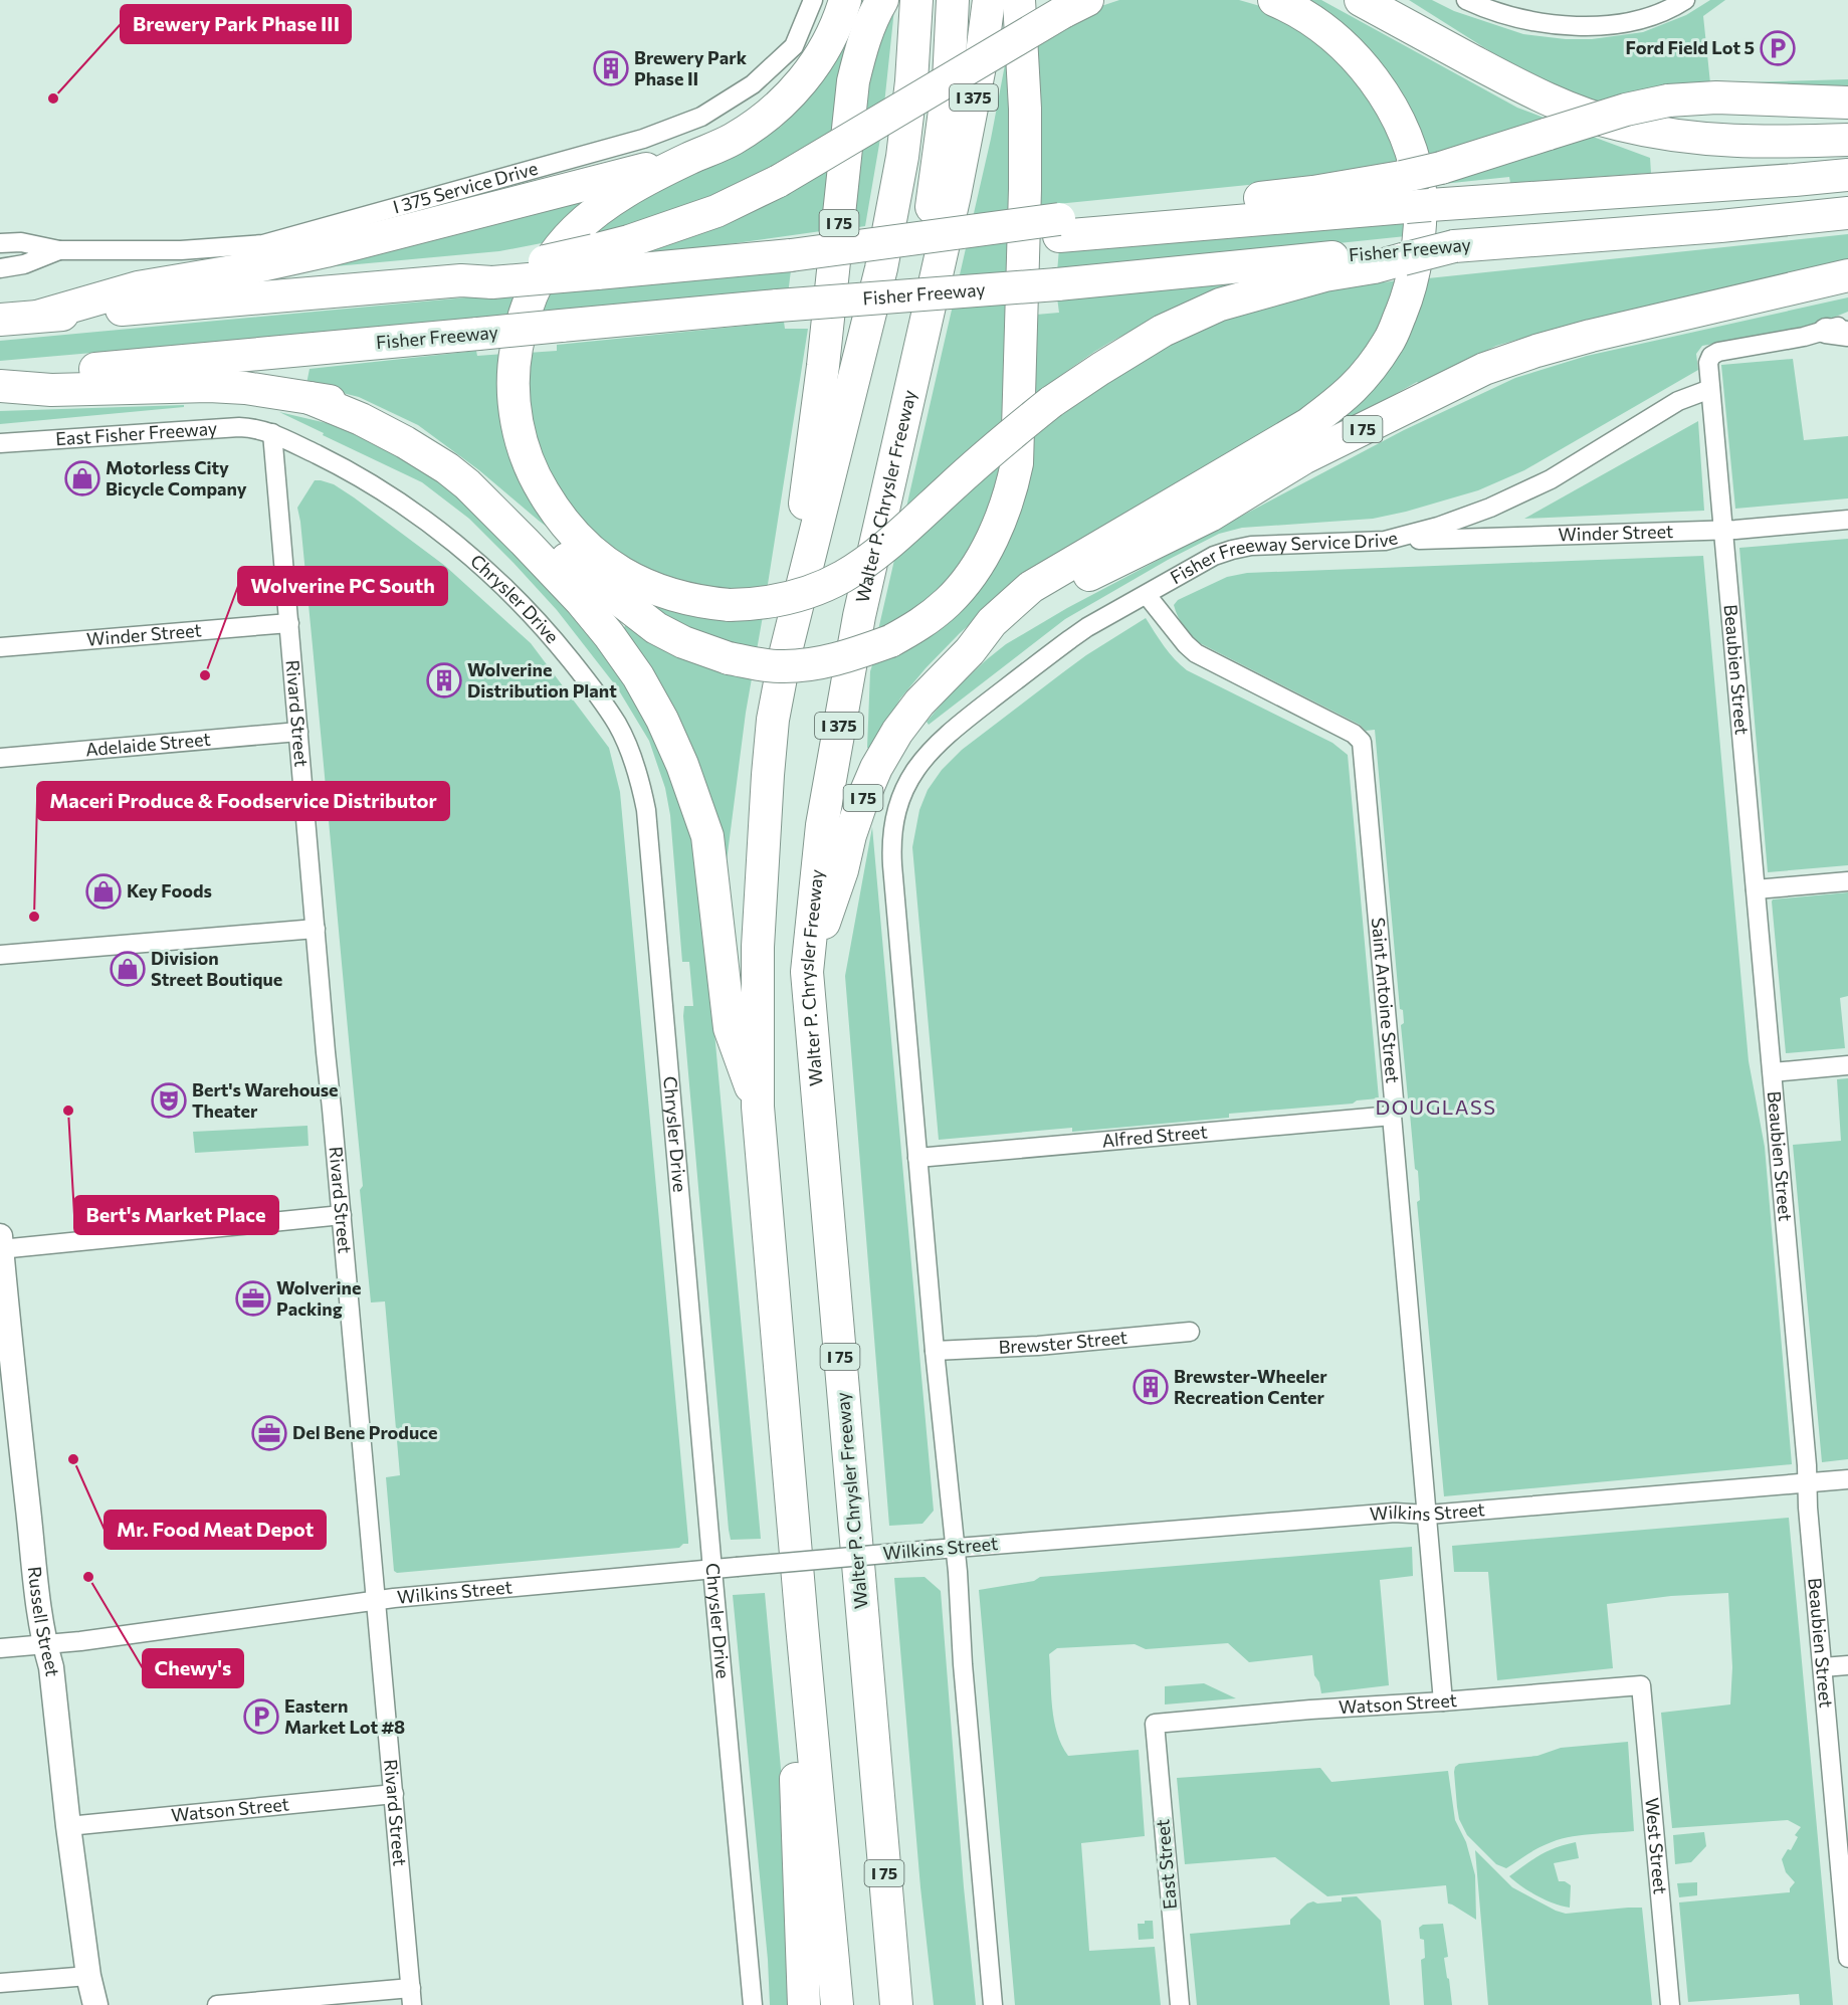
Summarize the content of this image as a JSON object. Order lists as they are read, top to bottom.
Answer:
{
  "streets": {
    "highway": [
      "I 375",
      "I 75",
      "Fisher Freeway",
      "Walter P. Chrysler Freeway"
    ],
    "street": [
      "I 375 Service Drive",
      "East Fisher Freeway",
      "Winder Street",
      "Fisher Freeway Service Drive",
      "Chrysler Drive",
      "Beaubien Street",
      "Rivard Street",
      "Adelaide Street",
      "Saint Antoine Street",
      "Alfred Street",
      "Brewster Street",
      "Wilkins Street",
      "Russell Street",
      "Watson Street",
      "West Street",
      "East Street"
    ]
  },
  "crossings": [
    ["I 75", "Walter P. Chrysler Freeway"],
    ["East Fisher Freeway", "Chrysler Drive"],
    ["East Fisher Freeway", "Rivard Street"],
    ["Winder Street", "Fisher Freeway Service Drive"],
    ["Winder Street", "Beaubien Street"],
    ["Winder Street", "Rivard Street"],
    ["Fisher Freeway Service Drive", "Beaubien Street"],
    ["Fisher Freeway Service Drive", "Saint Antoine Street"],
    ["Fisher Freeway Service Drive", "Alfred Street"],
    ["Chrysler Drive", "Rivard Street"],
    ["Chrysler Drive", "Wilkins Street"],
    ["Beaubien Street", "Wilkins Street"],
    ["Rivard Street", "Adelaide Street"],
    ["Rivard Street", "Wilkins Street"],
    ["Rivard Street", "Watson Street"],
    ["Saint Antoine Street", "Alfred Street"],
    ["Saint Antoine Street", "Wilkins Street"],
    ["Saint Antoine Street", "Watson Street"],
    ["Wilkins Street", "Russell Street"],
    ["Russell Street", "Watson Street"],
    ["Watson Street", "West Street"],
    ["Watson Street", "East Street"]
  ],
  "districts": ["DOUGLASS"],
  "places": {
    "parking": ["Ford Field Lot 5", "Eastern Market Lot #8"],
    "building": ["Brewery Park Phase II", "Wolverine Distribution Plant", "Brewster-Wheeler Recreation Center"],
    "other": [
      "Brewery Park Phase III",
      "Wolverine PC South",
      "Maceri Produce & Foodservice Distributor",
      "Bert's Market Place",
      "Mr. Food Meat Depot",
      "Chewy's"
    ],
    "shop": ["Motorless City Bicycle Company", "Key Foods", "Division Street Boutique"],
    "theatre": ["Bert's Warehouse Theater"],
    "office": ["Wolverine Packing", "Del Bene Produce"]
  }
}
